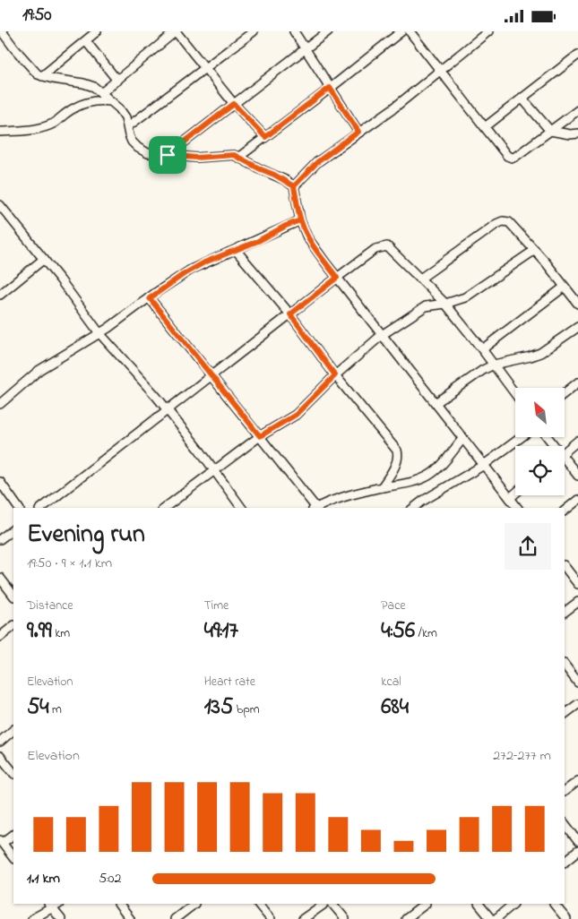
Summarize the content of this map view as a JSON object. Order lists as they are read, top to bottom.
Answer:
{
  "north": "top left",
  "page": {
    "status": "19:50",
    "heading": ["Evening run", "19:50 · 9 × 1.1 km"],
    "stats": [
      ["Distance", "9.99 km"],
      ["Time", "49:17"],
      ["Pace", "4:56 /km"],
      ["Elevation", "54 m"],
      ["Heart rate", "135 bpm"],
      ["kcal", "684"]
    ],
    "chart": ["Elevation", "272–277 m"],
    "list": [
      {
        "name": "1.1 km",
        "note": "5:02"
      }
    ]
  }
}
